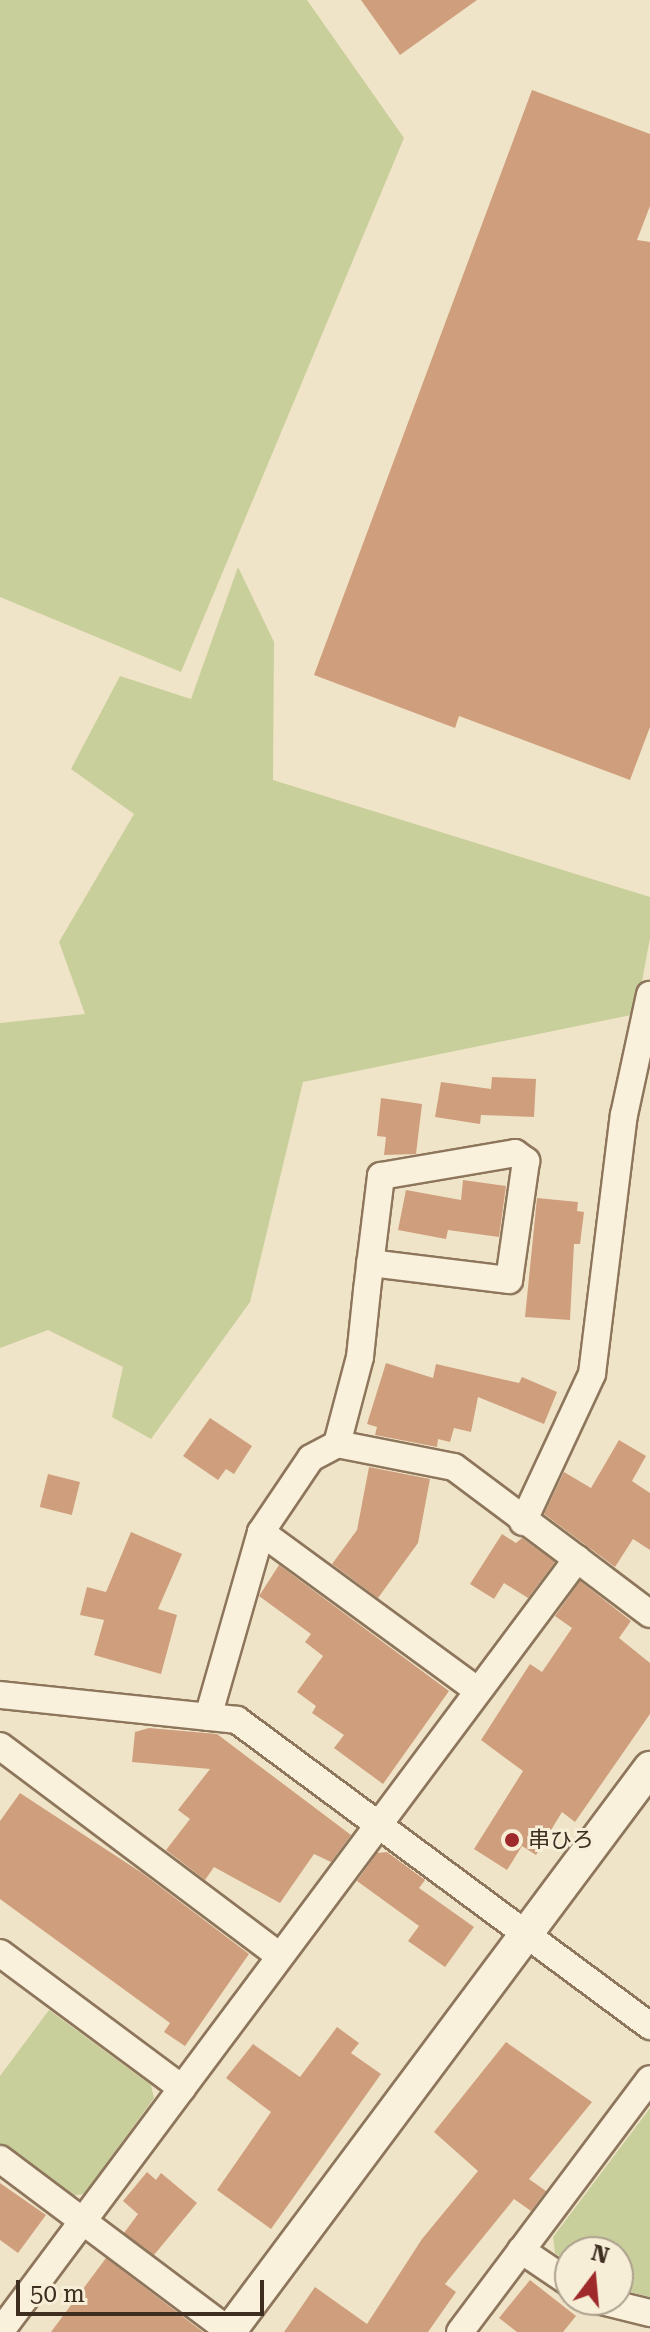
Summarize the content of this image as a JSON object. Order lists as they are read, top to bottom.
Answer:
{
  "places": ["串ひろ"],
  "scale_bar": "50 m",
  "north": "top"
}
